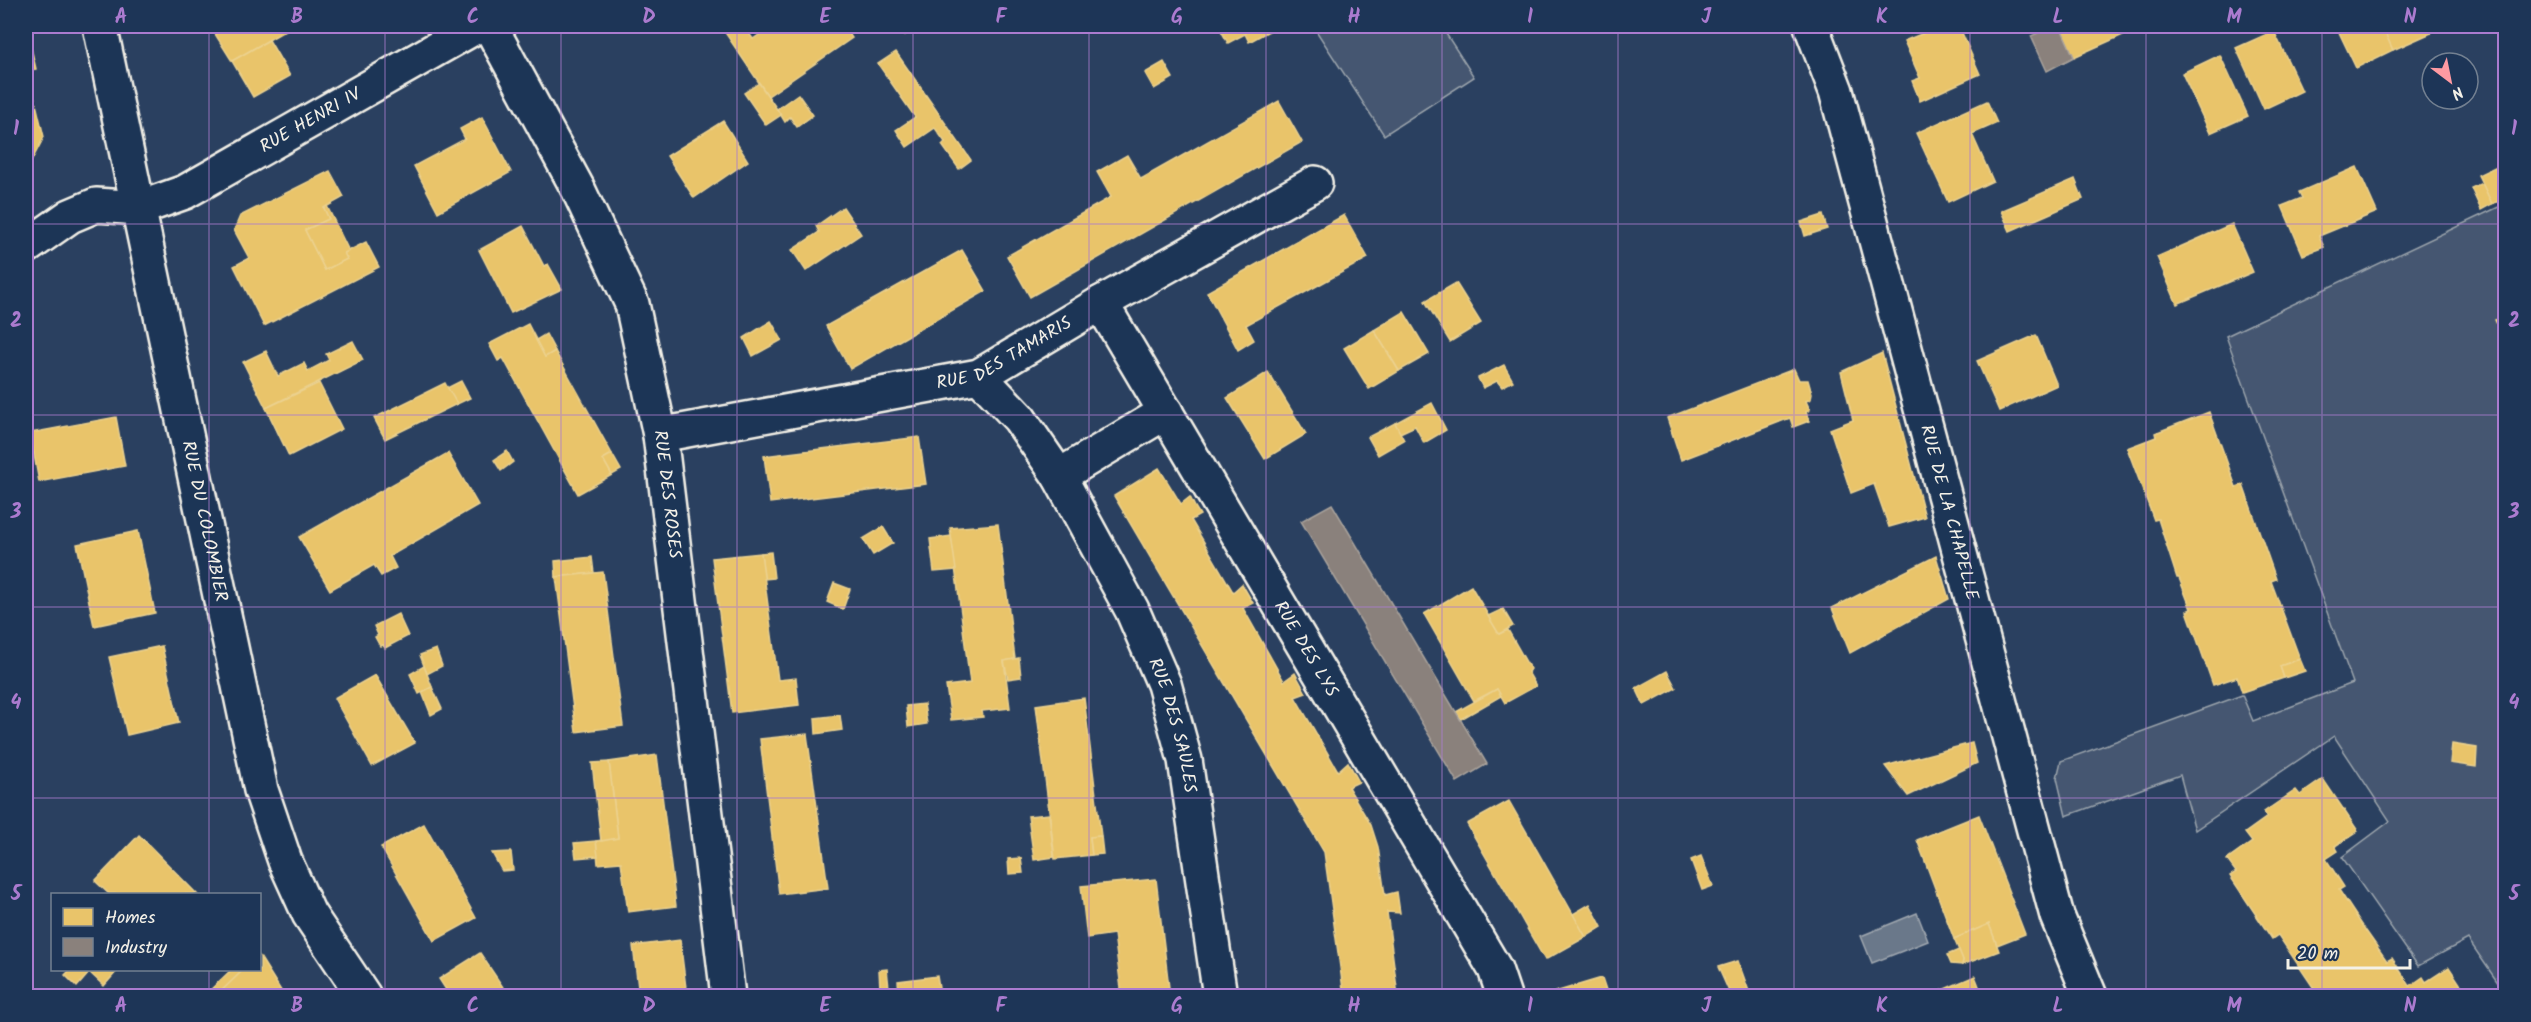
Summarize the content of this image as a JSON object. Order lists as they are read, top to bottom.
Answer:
{
  "streets": {
    "street": [
      "RUE HENRI IV",
      "RUE DES TAMARIS",
      "RUE DES ROSES",
      "RUE DE LA CHAPELLE",
      "RUE DU COLOMBIER",
      "RUE DES LYS",
      "RUE DES SAULES"
    ]
  },
  "crossings": [
    ["RUE HENRI IV", "RUE DU COLOMBIER"],
    ["RUE DES TAMARIS", "RUE DES ROSES"],
    ["RUE DES TAMARIS", "RUE DES LYS"],
    ["RUE DES TAMARIS", "RUE DES SAULES"]
  ],
  "legend": ["Homes", "Industry"],
  "scale_bar": "20 m",
  "north": "bottom right",
  "grid": {
    "columns": [
      "A",
      "B",
      "C",
      "D",
      "E",
      "F",
      "G",
      "H",
      "I",
      "J",
      "K",
      "L",
      "M",
      "N"
    ],
    "rows": [
      "1",
      "2",
      "3",
      "4",
      "5"
    ]
  }
}
